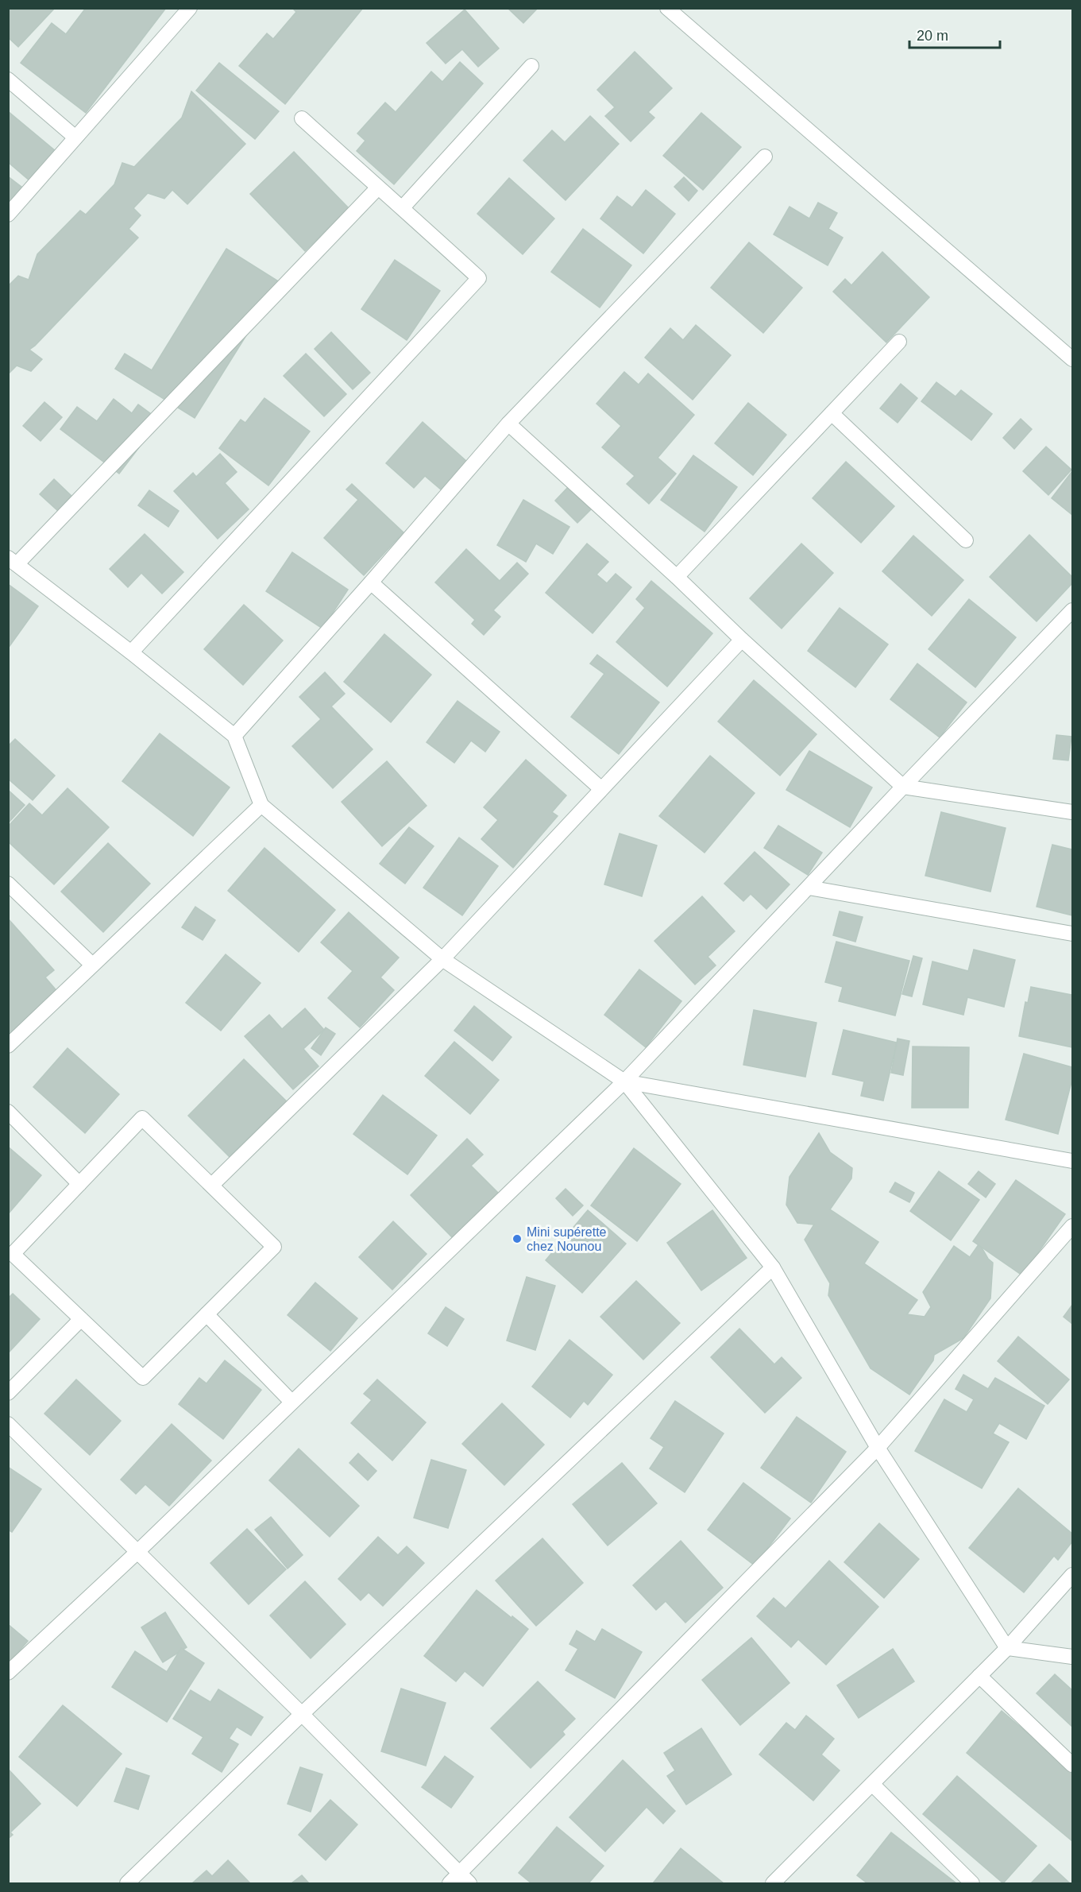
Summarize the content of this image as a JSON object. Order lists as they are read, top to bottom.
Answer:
{
  "places": ["Mini supérette chez Nounou"],
  "scale_bar": "20 m"
}
